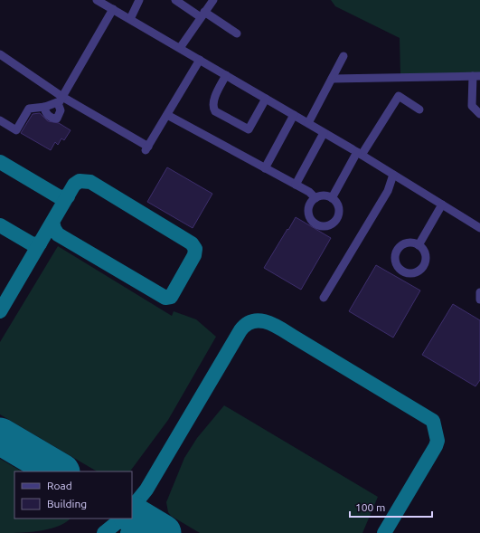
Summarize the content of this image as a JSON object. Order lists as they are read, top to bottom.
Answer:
{
  "legend": ["Road", "Building"],
  "scale_bar": "100 m"
}
